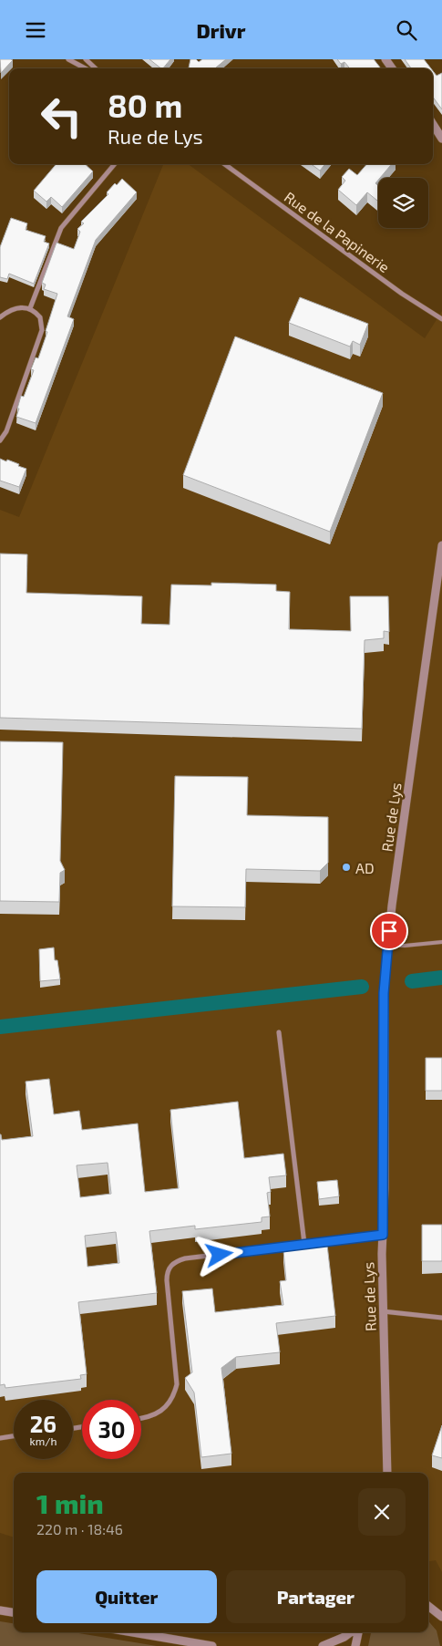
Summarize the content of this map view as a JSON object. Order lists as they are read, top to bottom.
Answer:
{
  "streets": {
    "street": ["Rue de la Papinerie", "Rue de Lys"]
  },
  "places": ["AD"],
  "page": {
    "header": "Drivr",
    "turn": ["80 m", "Rue de Lys"],
    "speed": "26 km/h",
    "limit": "30",
    "heading": ["1 min", "220 m · 18:46"],
    "buttons": ["Quitter", "Partager"]
  }
}
